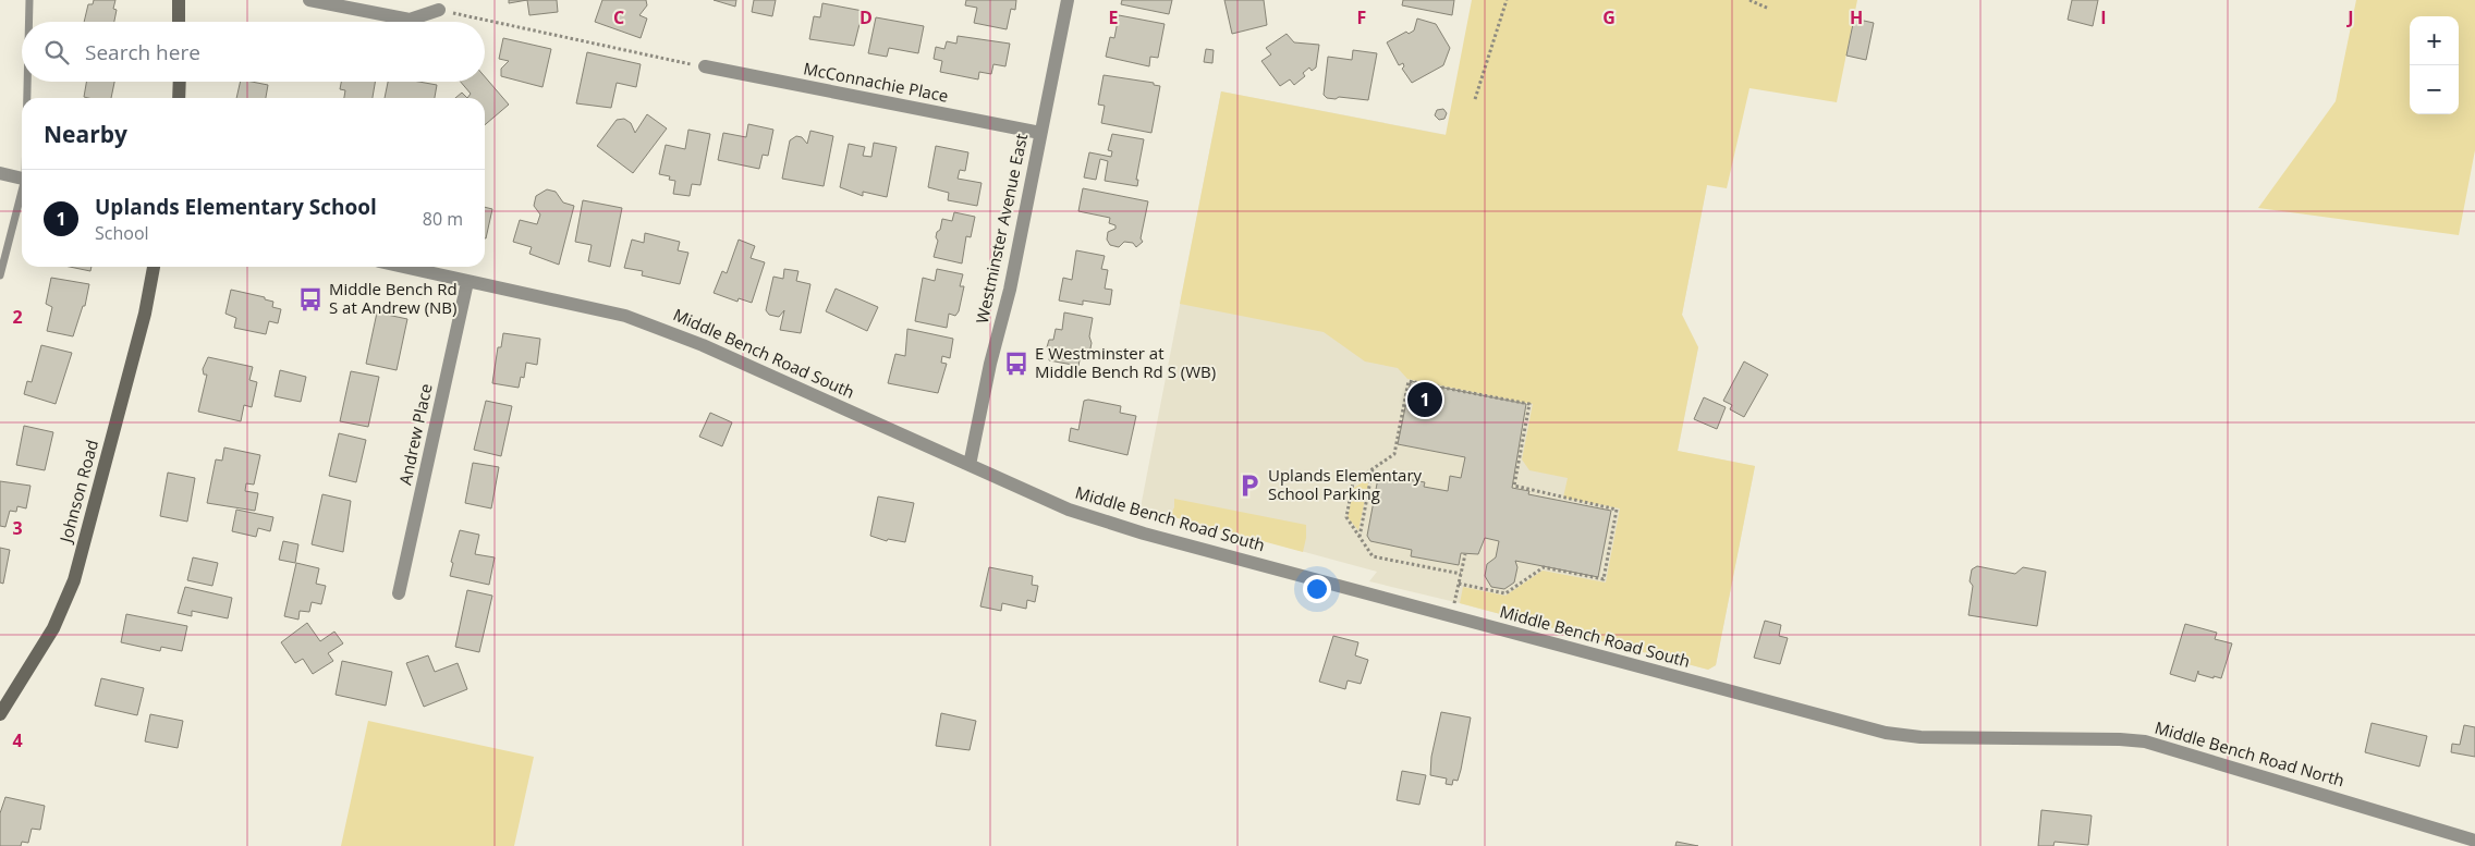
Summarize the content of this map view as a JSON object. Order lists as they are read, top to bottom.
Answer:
{
  "streets": {
    "main road": ["Johnson Road"],
    "street": [
      "McConnachie Place",
      "Westminster Avenue East",
      "Middle Bench Road South",
      "Andrew Place",
      "Middle Bench Road North"
    ]
  },
  "crossings": [
    ["McConnachie Place", "Westminster Avenue East"],
    ["Westminster Avenue East", "Middle Bench Road South"],
    ["Middle Bench Road South", "Andrew Place"],
    ["Middle Bench Road South", "Middle Bench Road North"]
  ],
  "places": {
    "bus stop": ["Middle Bench Rd S at Andrew (NB)", "E Westminster at Middle Bench Rd S (WB)"],
    "parking": ["Uplands Elementary School Parking"]
  },
  "page": {
    "map_buttons": ["+", "−"],
    "search": "Search here",
    "heading": "Nearby",
    "list": [
      {
        "mark": "1",
        "name": "Uplands Elementary School",
        "note": "School",
        "value": "80 m"
      }
    ],
    "pins": "1"
  },
  "grid": {
    "columns": [
      "C",
      "D",
      "E",
      "F",
      "G",
      "H",
      "I",
      "J"
    ],
    "rows": ["2", "3", "4"]
  }
}
